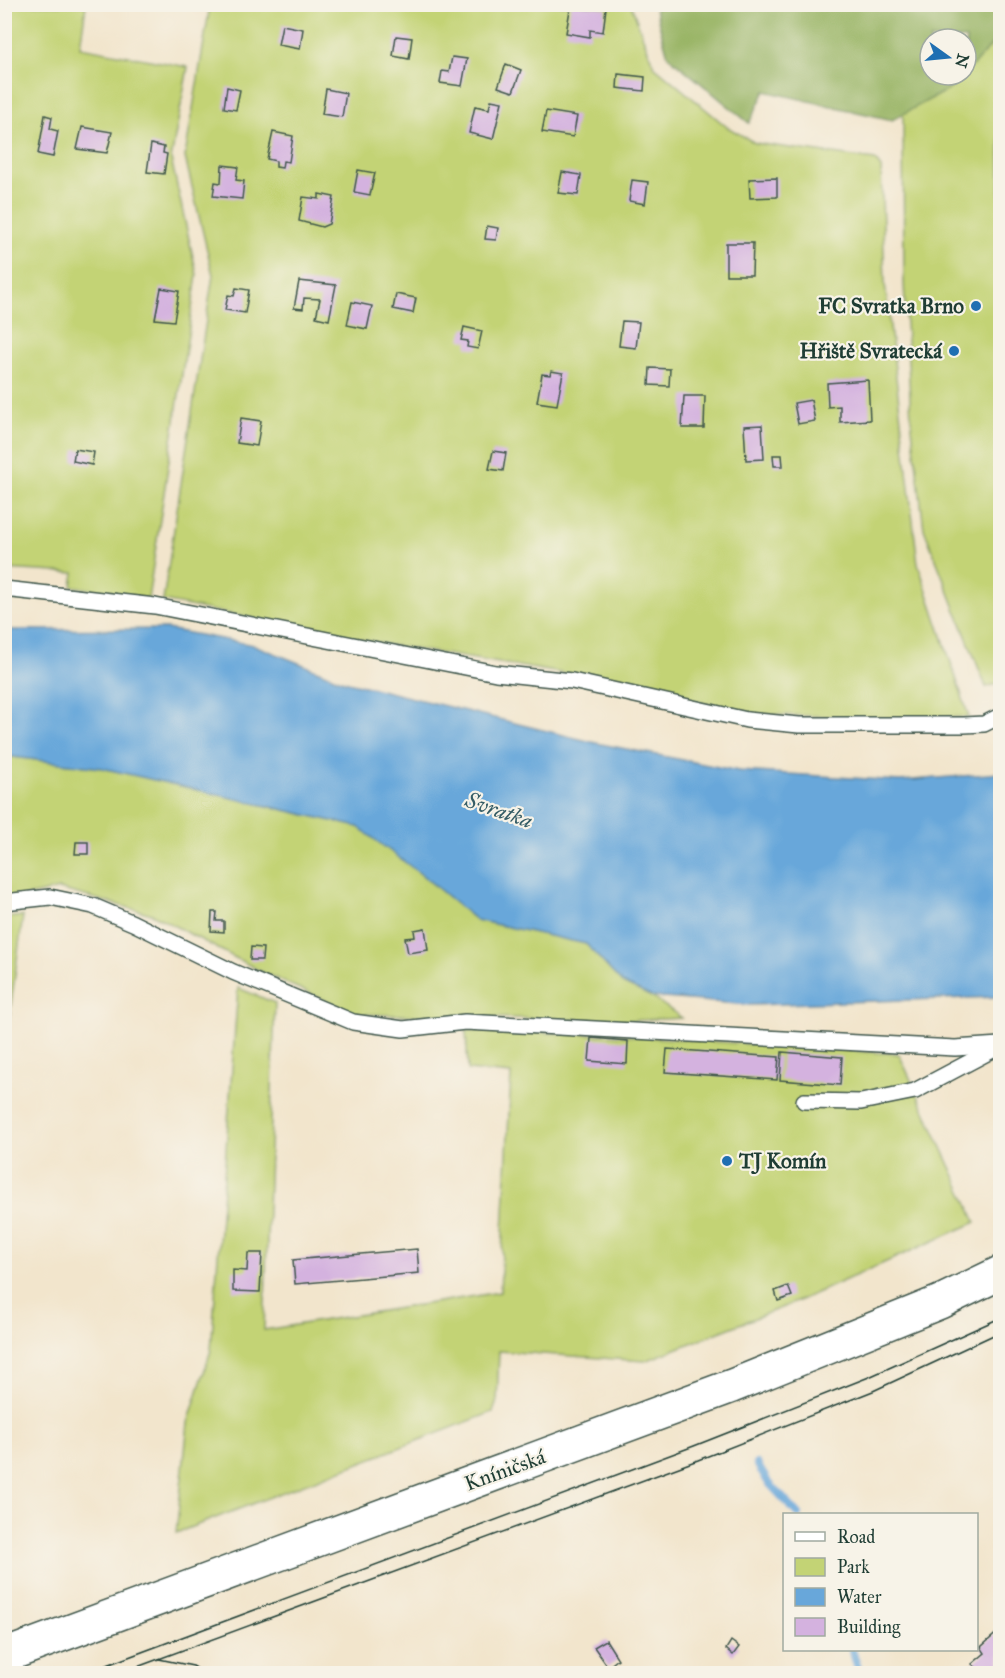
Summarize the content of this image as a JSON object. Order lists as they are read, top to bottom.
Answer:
{
  "streets": {
    "main road": ["Kníničská"]
  },
  "water": ["Svratka"],
  "places": ["FC Svratka Brno", "Hřiště Svratecká", "TJ Komín"],
  "legend": [
    "Road",
    "Park",
    "Water",
    "Building"
  ],
  "north": "right"
}
